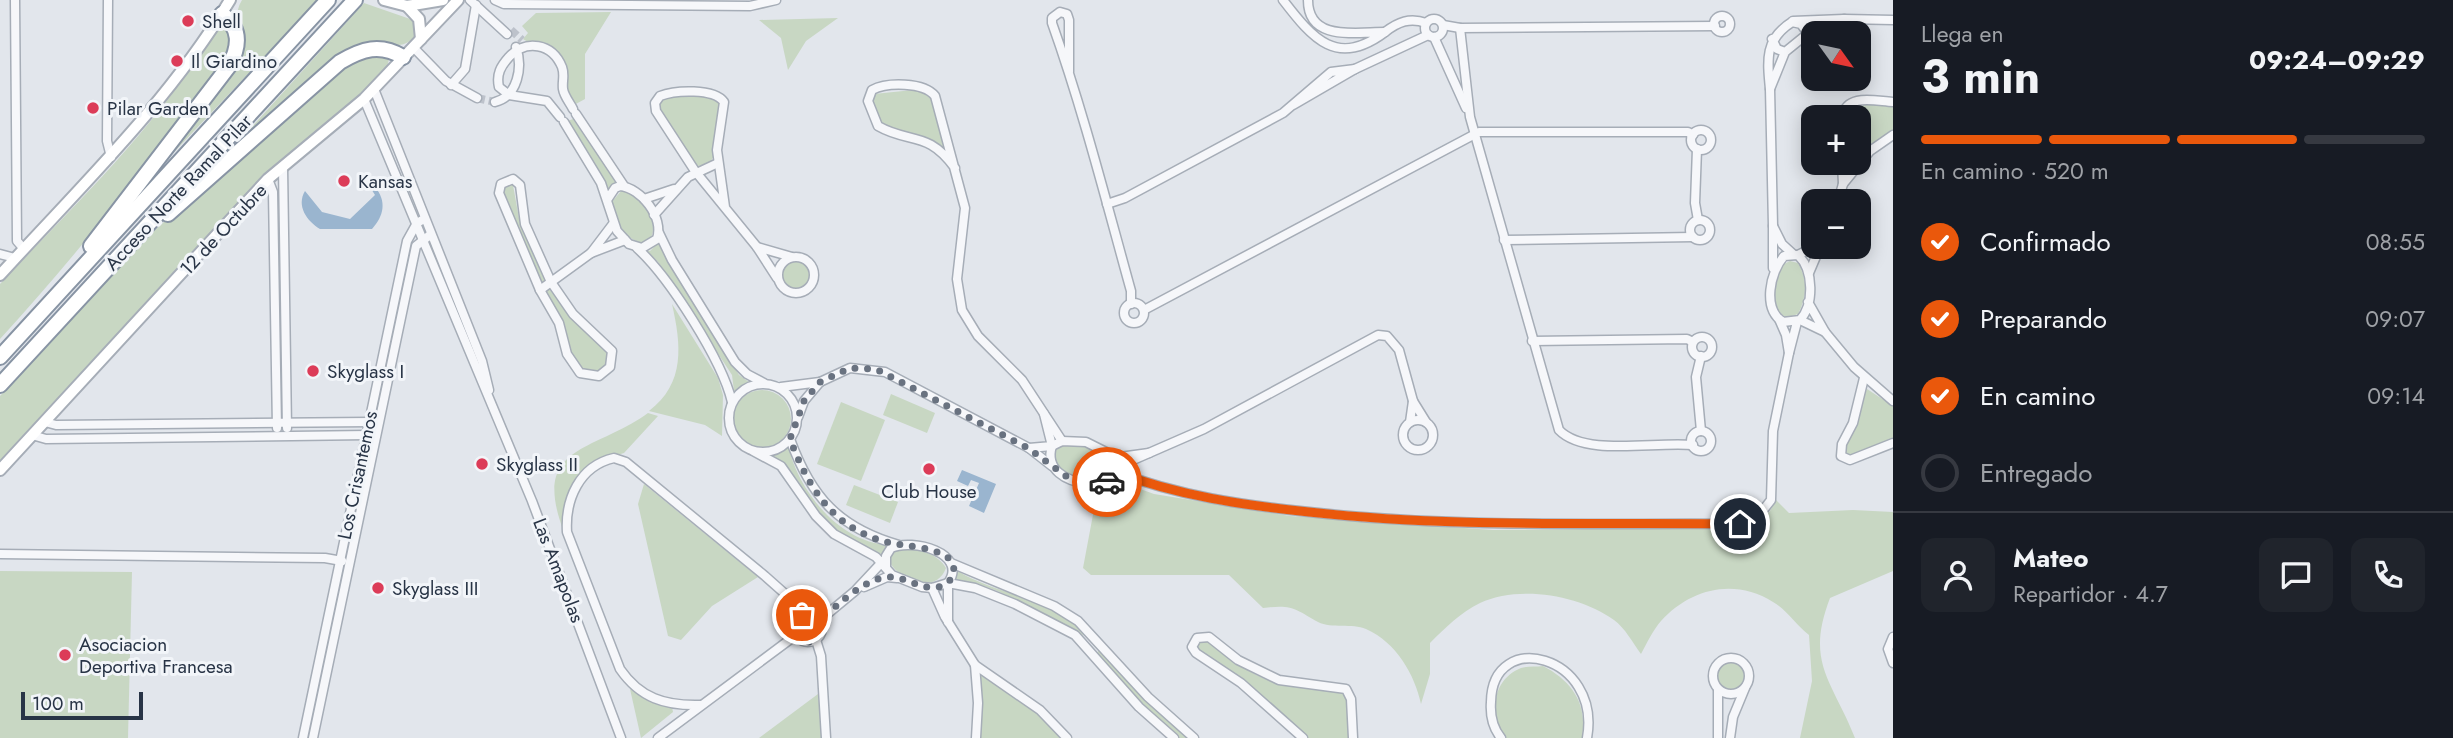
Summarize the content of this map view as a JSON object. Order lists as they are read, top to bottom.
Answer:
{
  "streets": {
    "highway": ["Acceso Norte Ramal Pilar"],
    "street": ["12 de Octubre", "Los Crisantemos", "Las Amapolas"]
  },
  "crossings": [
    ["12 de Octubre", "Las Amapolas"],
    ["Los Crisantemos", "Las Amapolas"]
  ],
  "places": [
    "Shell",
    "Il Giardino",
    "Pilar Garden",
    "Kansas",
    "Skyglass I",
    "Skyglass II",
    "Club House",
    "Skyglass III",
    "Asociacion Deportiva Francesa"
  ],
  "scale_bar": "100 m",
  "north": "bottom right",
  "page": {
    "heading": ["3 min", "Llega en", "09:24–09:29"],
    "panel": ["Mateo", "Repartidor · 4.7"],
    "map_buttons": ["+", "−"],
    "bar": "En camino · 520 m",
    "list": [
      ["Confirmado", "08:55"],
      ["Preparando", "09:07"],
      ["En camino", "09:14"],
      "Entregado"
    ],
    "scale": "100 m"
  }
}
